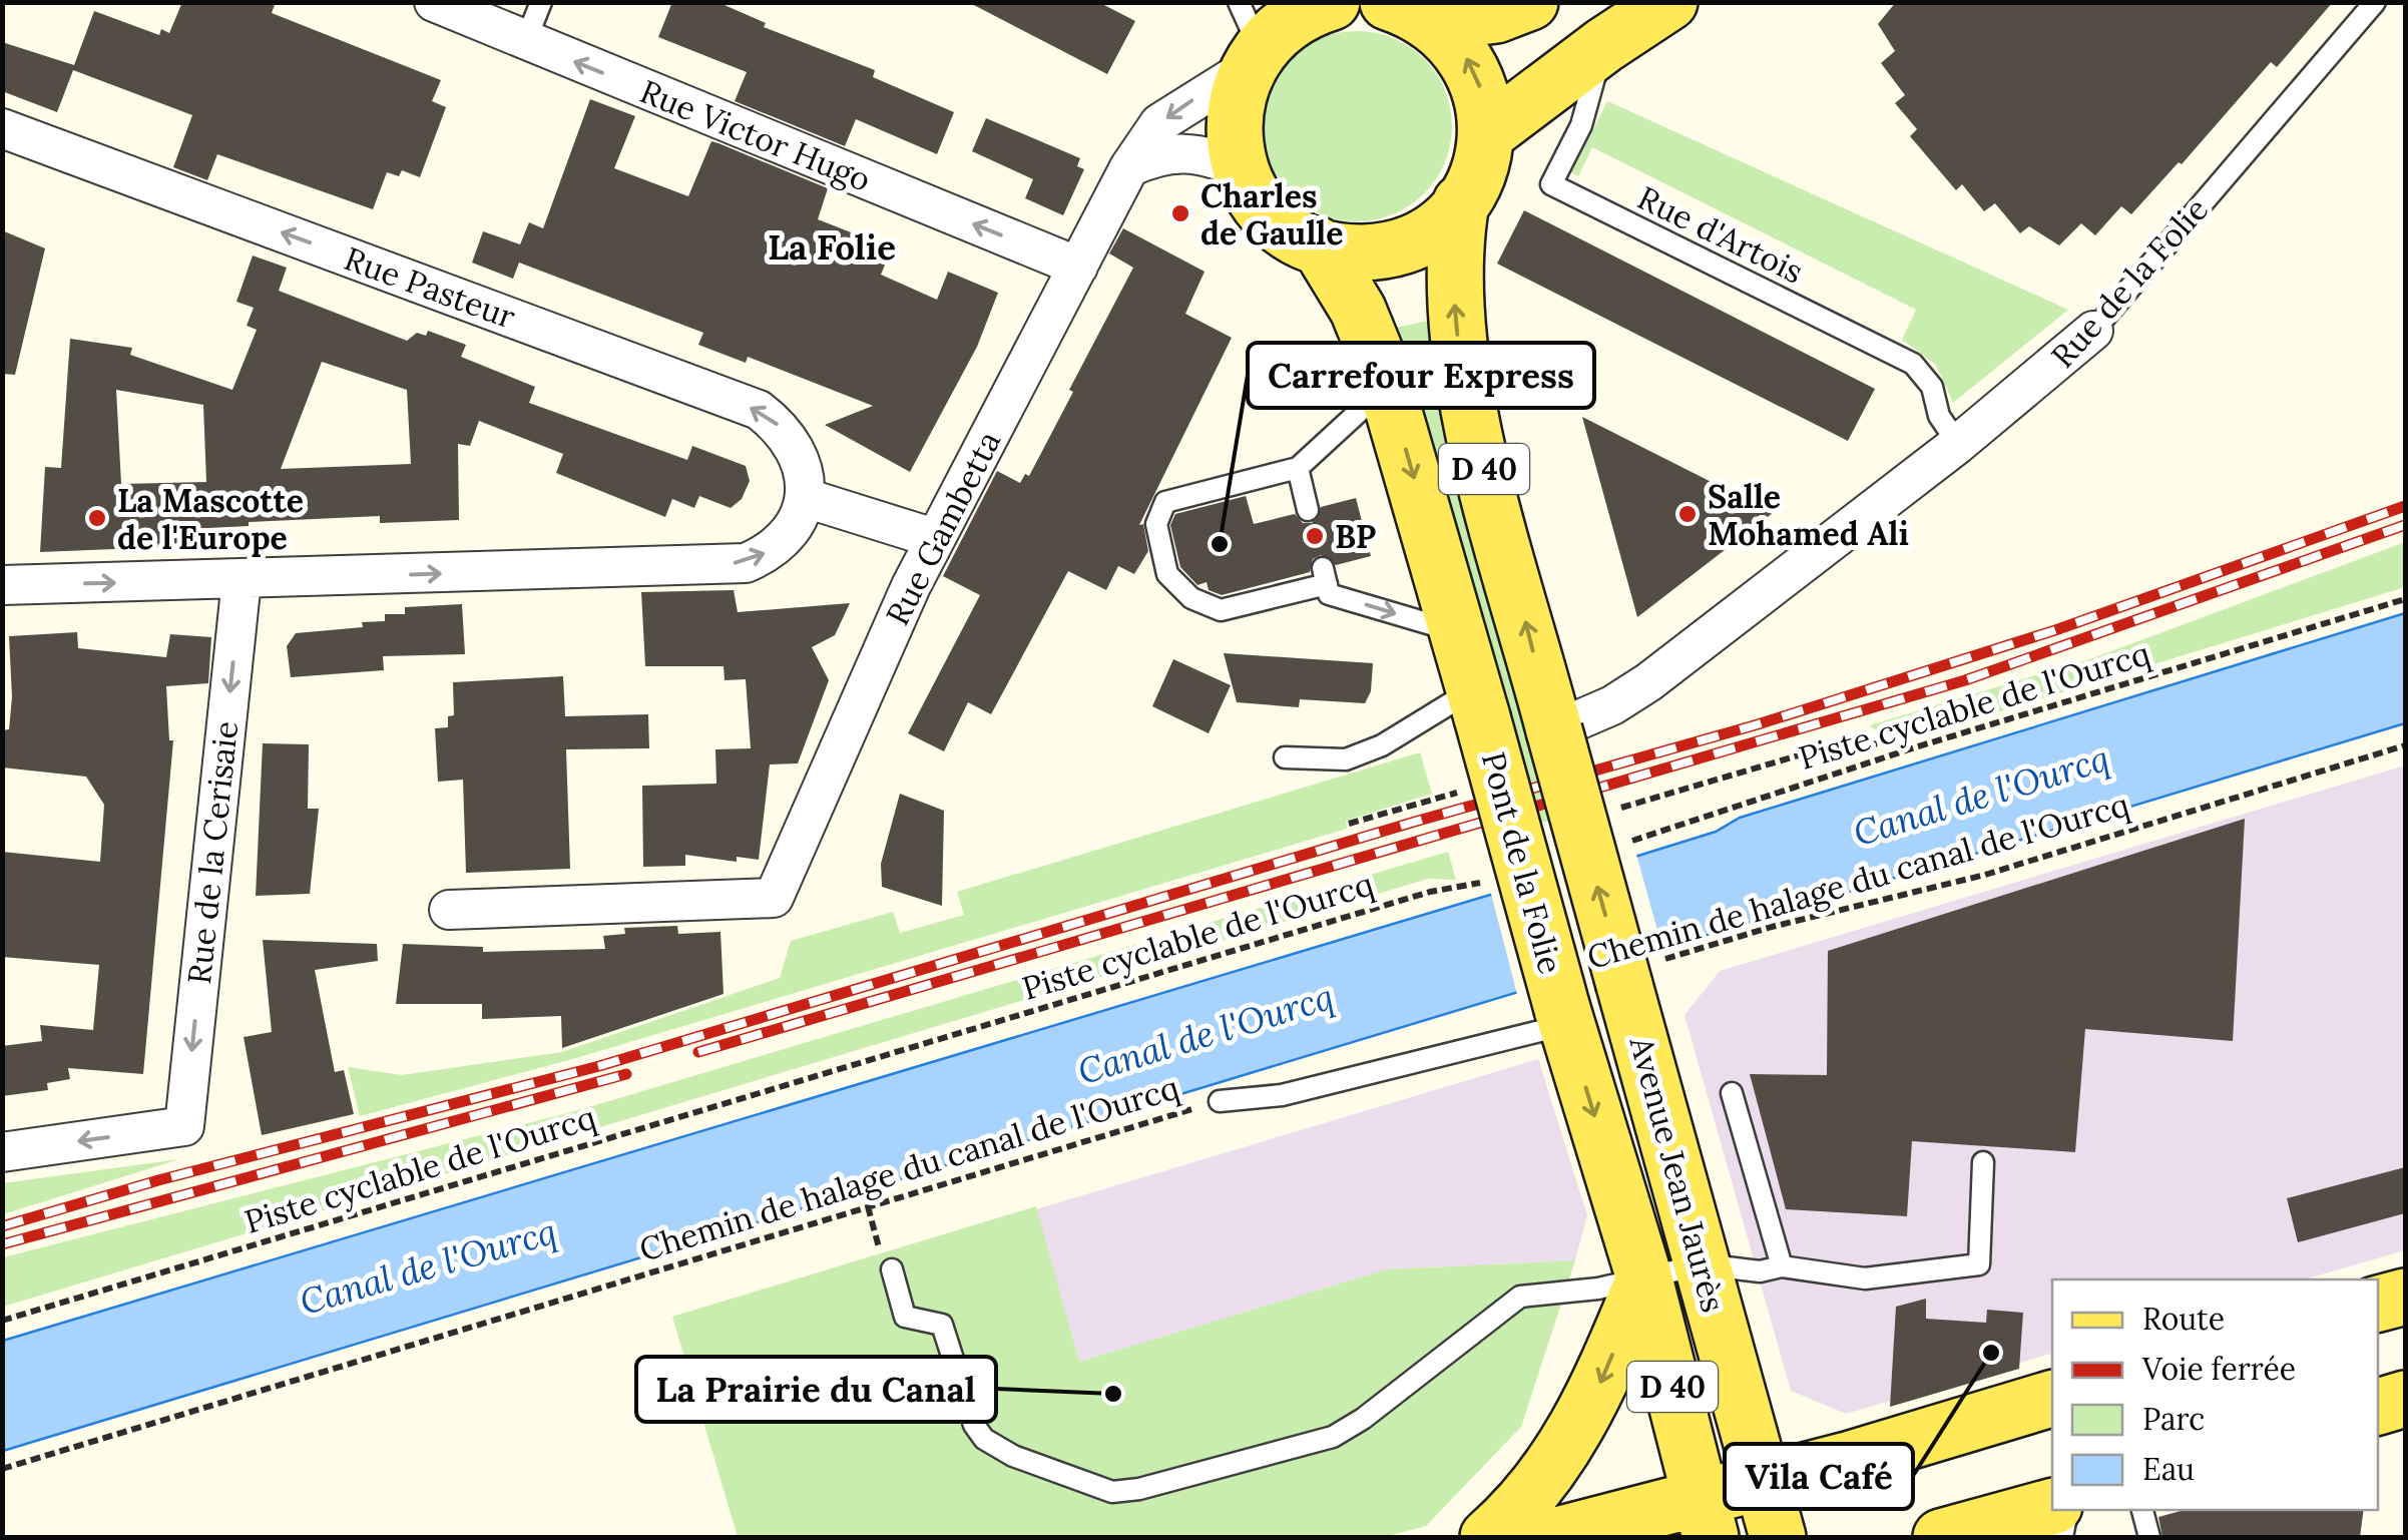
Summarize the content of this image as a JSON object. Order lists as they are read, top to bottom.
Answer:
{
  "streets": {
    "main road": ["D 40", "Pont de la Folie", "Avenue Jean Jaurès"],
    "street": [
      "Rue Victor Hugo",
      "Rue de la Folie",
      "Rue Pasteur",
      "Rue Gambetta",
      "Rue de la Cerisaie"
    ],
    "lane": ["Rue d'Artois"],
    "path": ["Piste cyclable de l'Ourcq", "Chemin de halage du canal de l'Ourcq"]
  },
  "crossings": [
    ["Rue Victor Hugo", "Rue Gambetta"],
    ["Rue d'Artois", "Rue de la Folie"],
    ["Rue de la Folie", "D 40"],
    ["Rue de la Folie", "Pont de la Folie"],
    ["D 40", "Pont de la Folie"],
    ["D 40", "Avenue Jean Jaurès"],
    ["Pont de la Folie", "Chemin de halage du canal de l'Ourcq"],
    ["Pont de la Folie", "Avenue Jean Jaurès"],
    ["Chemin de halage du canal de l'Ourcq", "Avenue Jean Jaurès"]
  ],
  "one_way": ["Rue Victor Hugo", "Rue Pasteur", "Rue de la Cerisaie"],
  "districts": ["La Folie"],
  "water": ["Canal de l'Ourcq"],
  "places": [
    "Charles de Gaulle",
    "Salle Mohamed Ali",
    "La Mascotte de l'Europe",
    "BP",
    "Carrefour Express",
    "Vila Café",
    "La Prairie du Canal"
  ],
  "legend": [
    "Route",
    "Voie ferrée",
    "Parc",
    "Eau"
  ]
}
